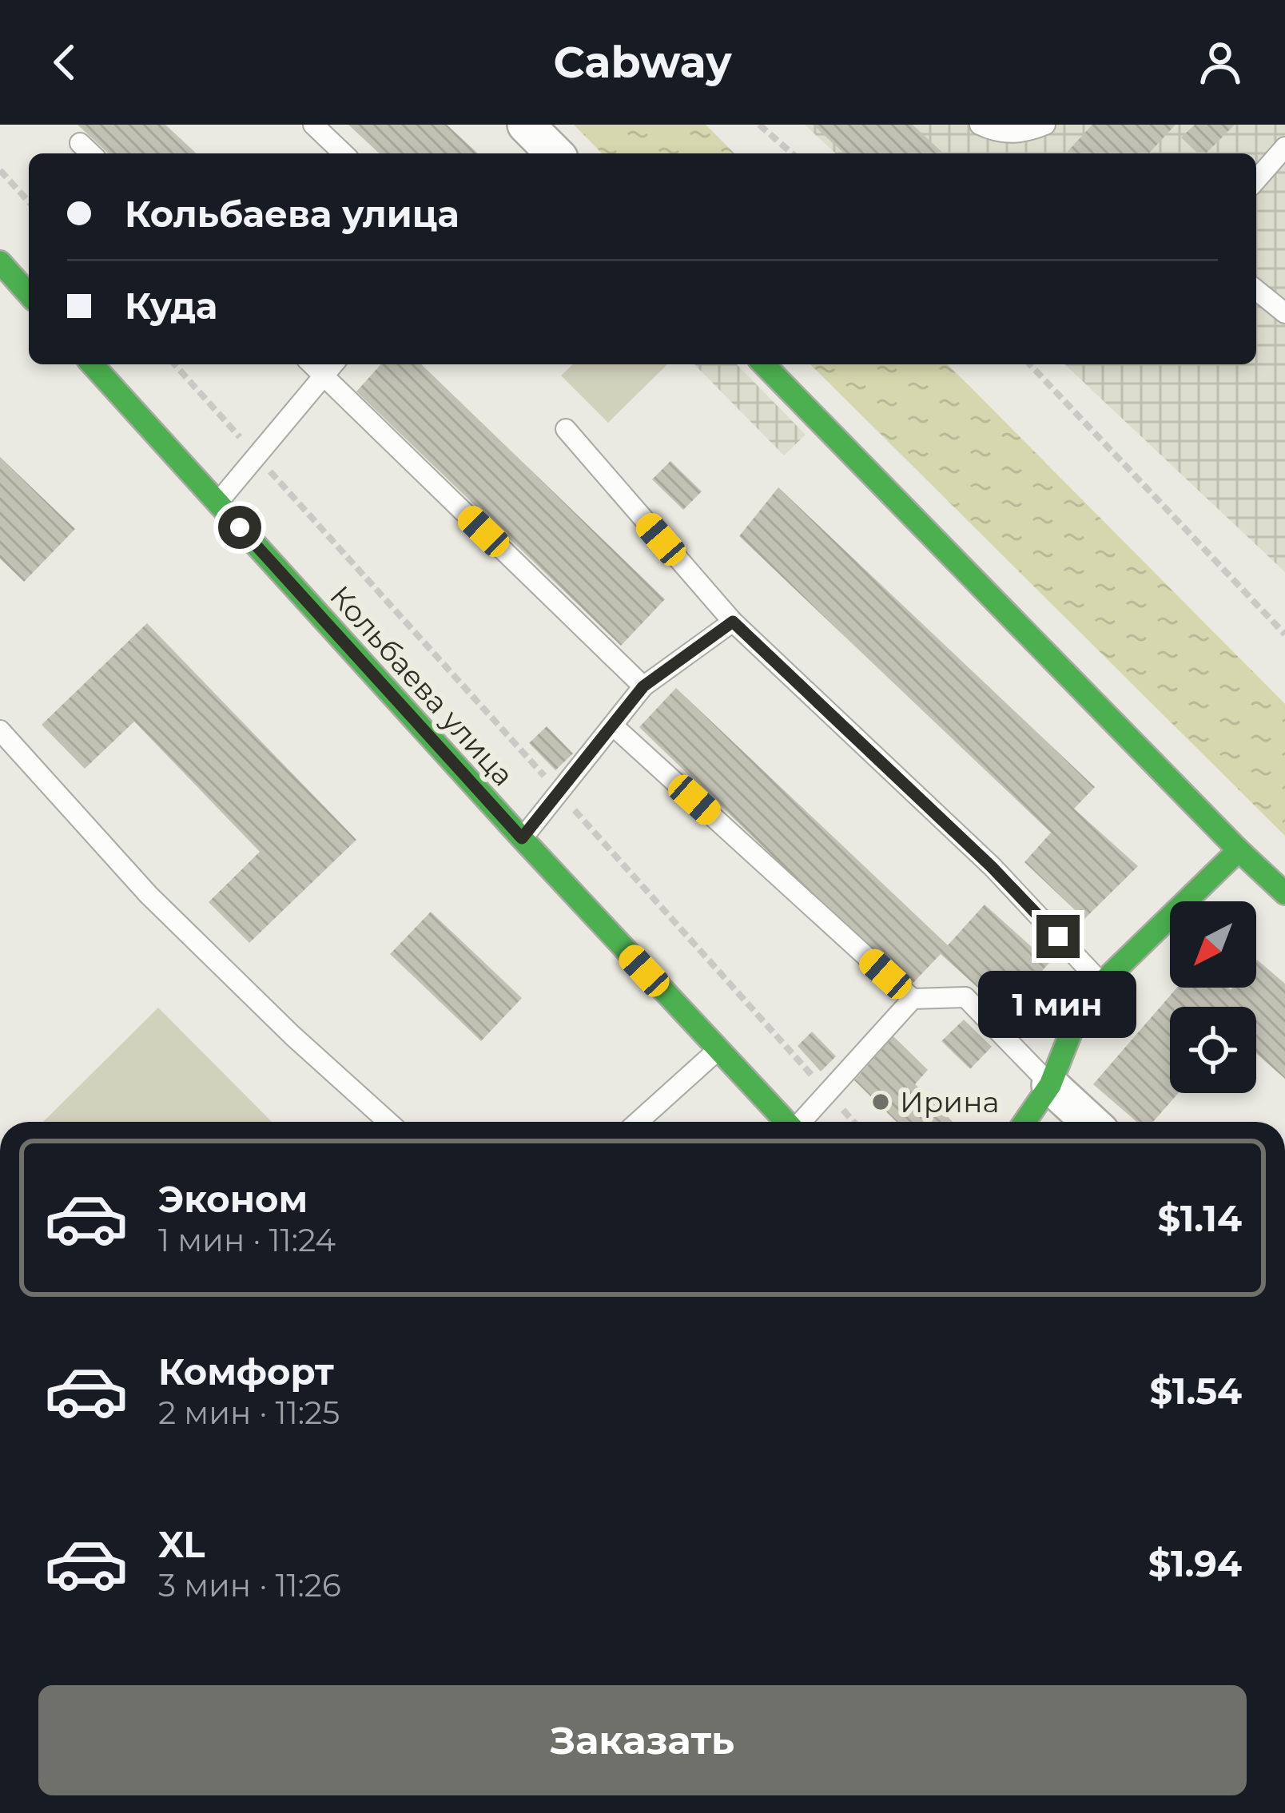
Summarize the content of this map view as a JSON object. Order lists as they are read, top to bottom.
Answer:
{
  "streets": {
    "street": ["Кольбаева улица"]
  },
  "places": ["Ирина"],
  "north": "bottom left",
  "page": {
    "header": "Cabway",
    "banner": ["Кольбаева улица", "Куда"],
    "bubble": "1 мин",
    "list": [
      {
        "name": "Эконом",
        "note": "1 мин · 11:24",
        "value": "$1.14"
      },
      {
        "name": "Комфорт",
        "note": "2 мин · 11:25",
        "value": "$1.54"
      },
      {
        "name": "XL",
        "note": "3 мин · 11:26",
        "value": "$1.94"
      }
    ],
    "buttons": "Заказать"
  }
}
